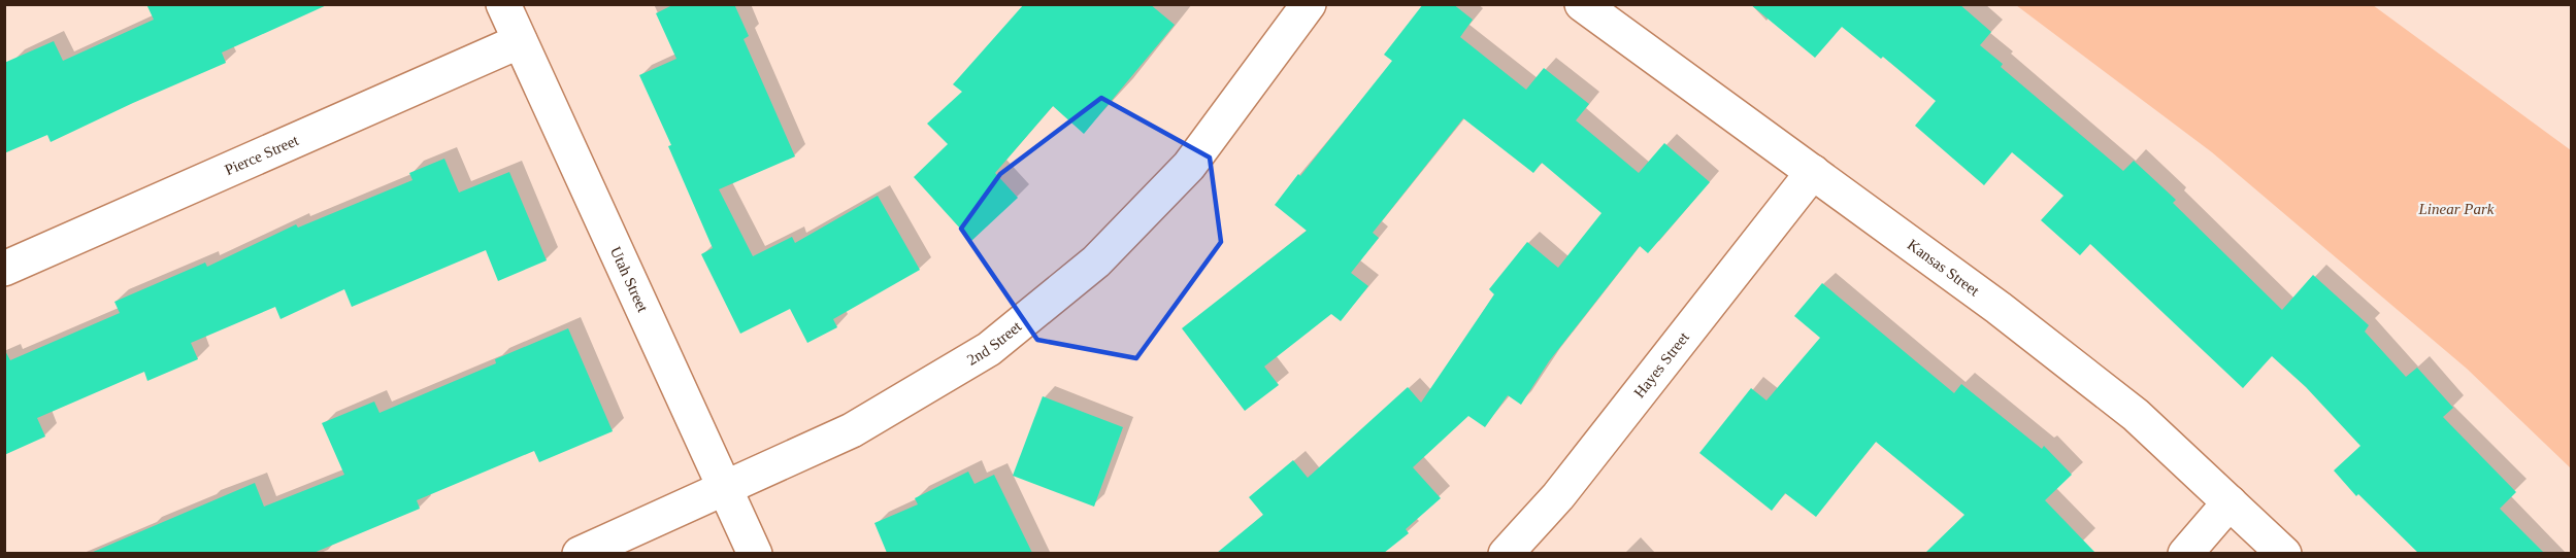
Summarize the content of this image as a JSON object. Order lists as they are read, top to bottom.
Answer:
{
  "streets": {
    "street": [
      "Pierce Street",
      "Kansas Street",
      "Utah Street",
      "2nd Street",
      "Hayes Street"
    ]
  },
  "crossings": [
    ["Pierce Street", "Utah Street"],
    ["Kansas Street", "Hayes Street"],
    ["Utah Street", "2nd Street"]
  ],
  "parks": ["Linear Park"]
}
